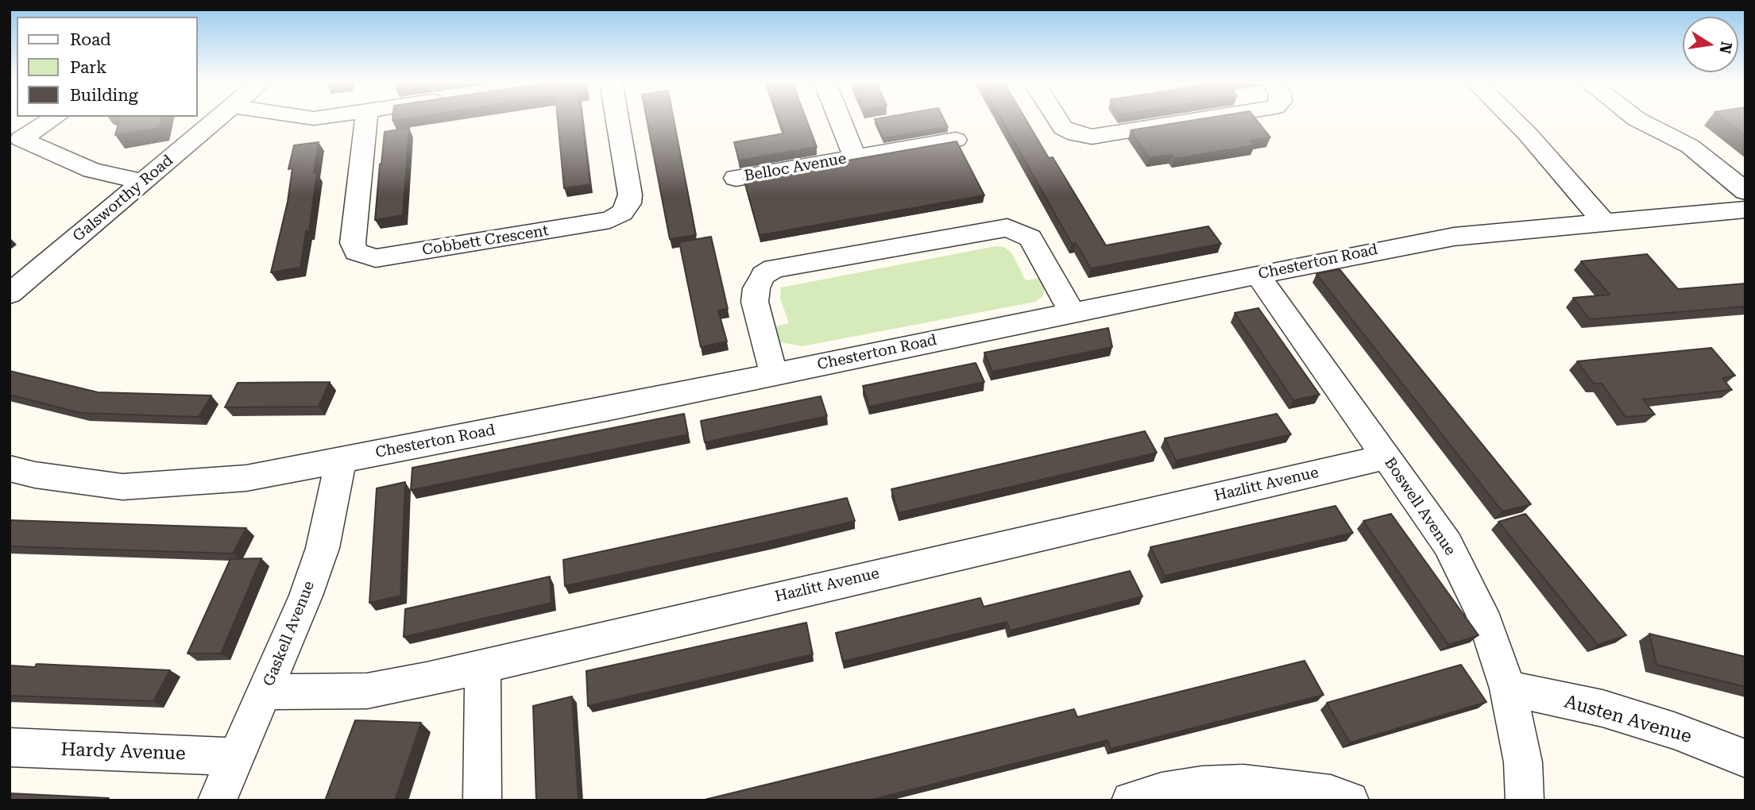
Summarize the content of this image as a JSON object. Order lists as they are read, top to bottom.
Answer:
{
  "streets": {
    "street": [
      "Belloc Avenue",
      "Galsworthy Road",
      "Cobbett Crescent",
      "Chesterton Road",
      "Hazlitt Avenue",
      "Boswell Avenue",
      "Gaskell Avenue",
      "Austen Avenue",
      "Hardy Avenue"
    ]
  },
  "crossings": [
    ["Chesterton Road", "Boswell Avenue"],
    ["Chesterton Road", "Gaskell Avenue"],
    ["Hazlitt Avenue", "Boswell Avenue"],
    ["Hazlitt Avenue", "Gaskell Avenue"],
    ["Boswell Avenue", "Austen Avenue"],
    ["Gaskell Avenue", "Hardy Avenue"]
  ],
  "legend": ["Road", "Park", "Building"],
  "north": "right"
}
